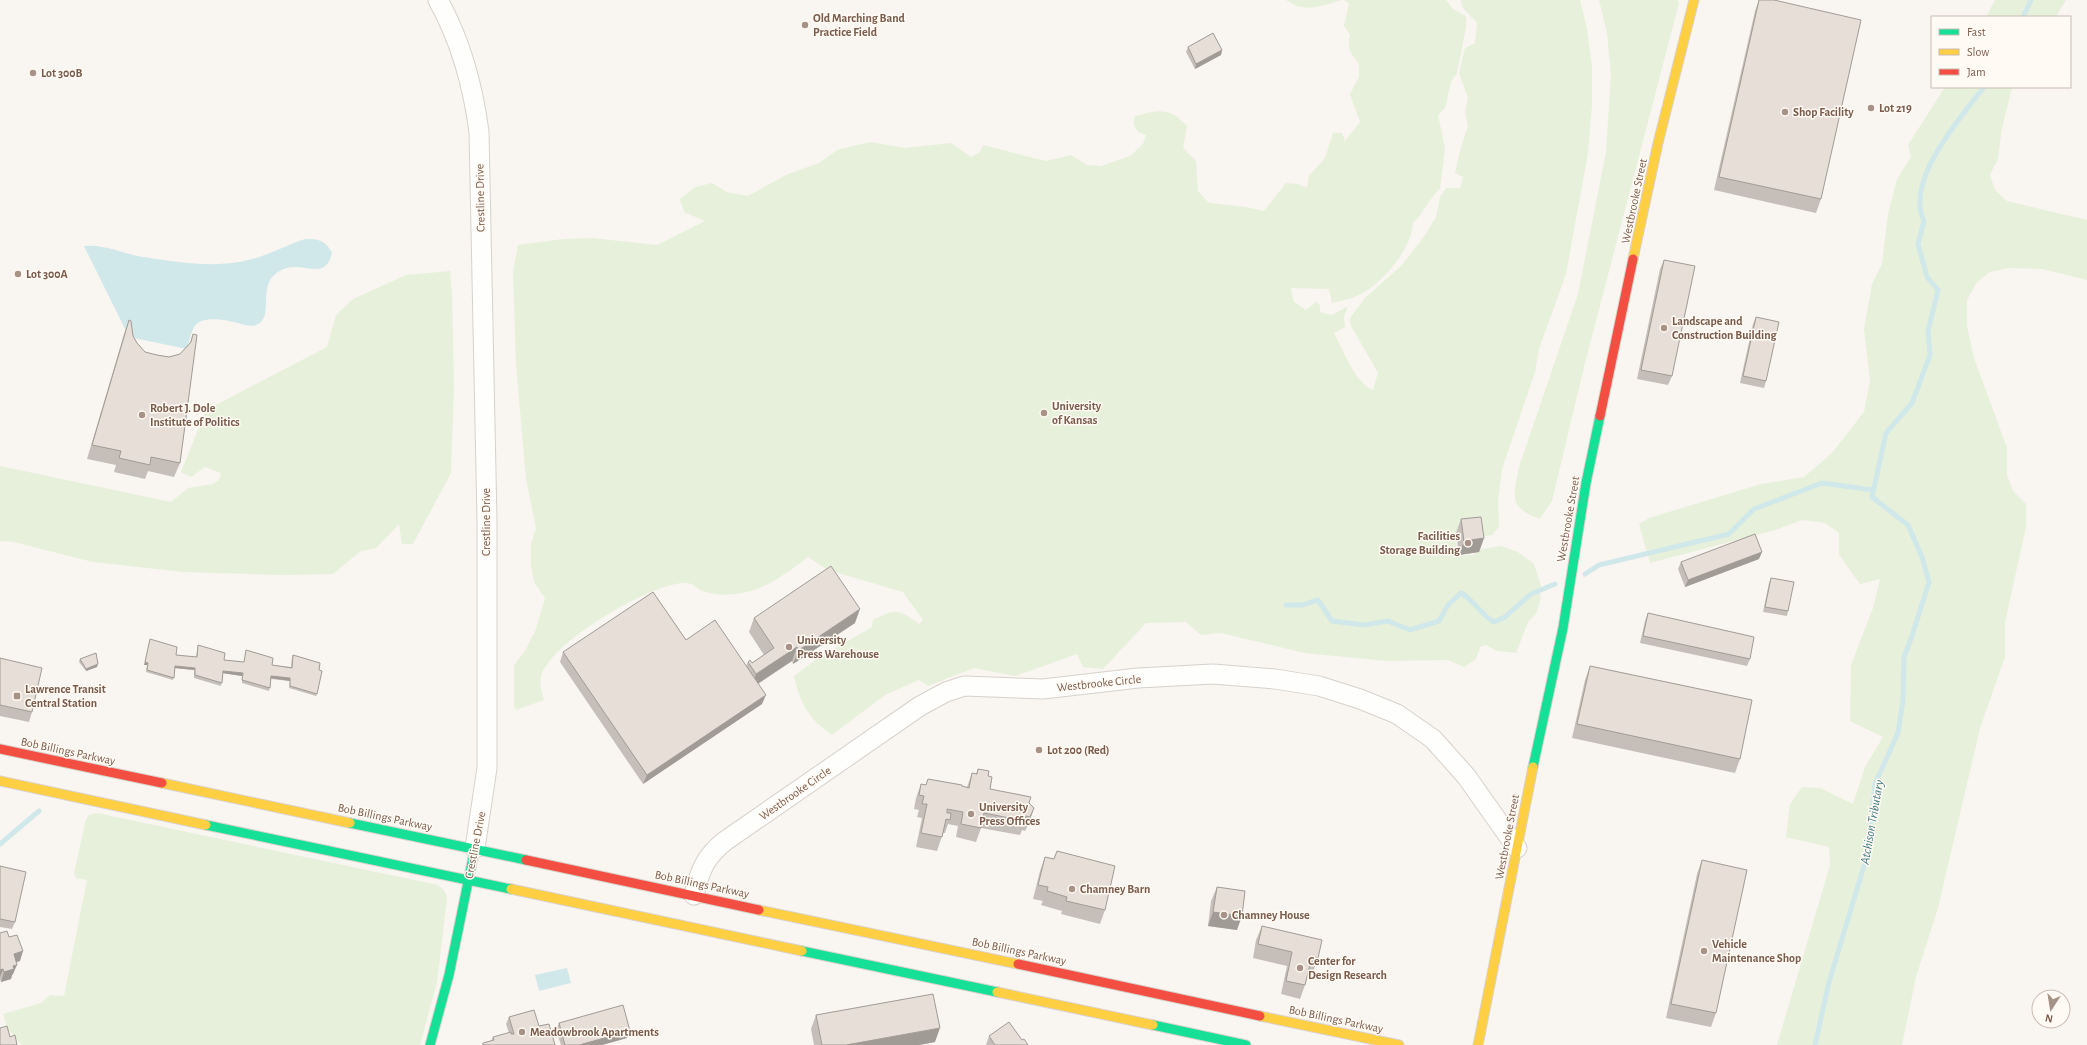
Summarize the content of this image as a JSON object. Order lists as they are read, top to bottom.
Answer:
{
  "streets": {
    "main road": ["Crestline Drive", "Westbrooke Street", "Bob Billings Parkway"],
    "street": ["Westbrooke Circle"]
  },
  "crossings": [
    ["Crestline Drive", "Bob Billings Parkway"],
    ["Westbrooke Street", "Westbrooke Circle"],
    ["Westbrooke Circle", "Bob Billings Parkway"]
  ],
  "water": ["Atchison Tributary"],
  "places": {
    "other": [
      "Old Marching Band Practice Field",
      "Lot 300B",
      "Lot 219",
      "Shop Facility",
      "Lot 300A",
      "Landscape and Construction Building",
      "University of Kansas",
      "Robert J. Dole Institute of Politics",
      "Facilities Storage Building",
      "University Press Warehouse",
      "Lot 200 (Red)",
      "University Press Offices",
      "Chamney Barn",
      "Chamney House",
      "Vehicle Maintenance Shop",
      "Center for Design Research",
      "Meadowbrook Apartments"
    ],
    "transit": ["Lawrence Transit Central Station"]
  },
  "legend": ["Fast", "Slow", "Jam"],
  "north": "bottom"
}
